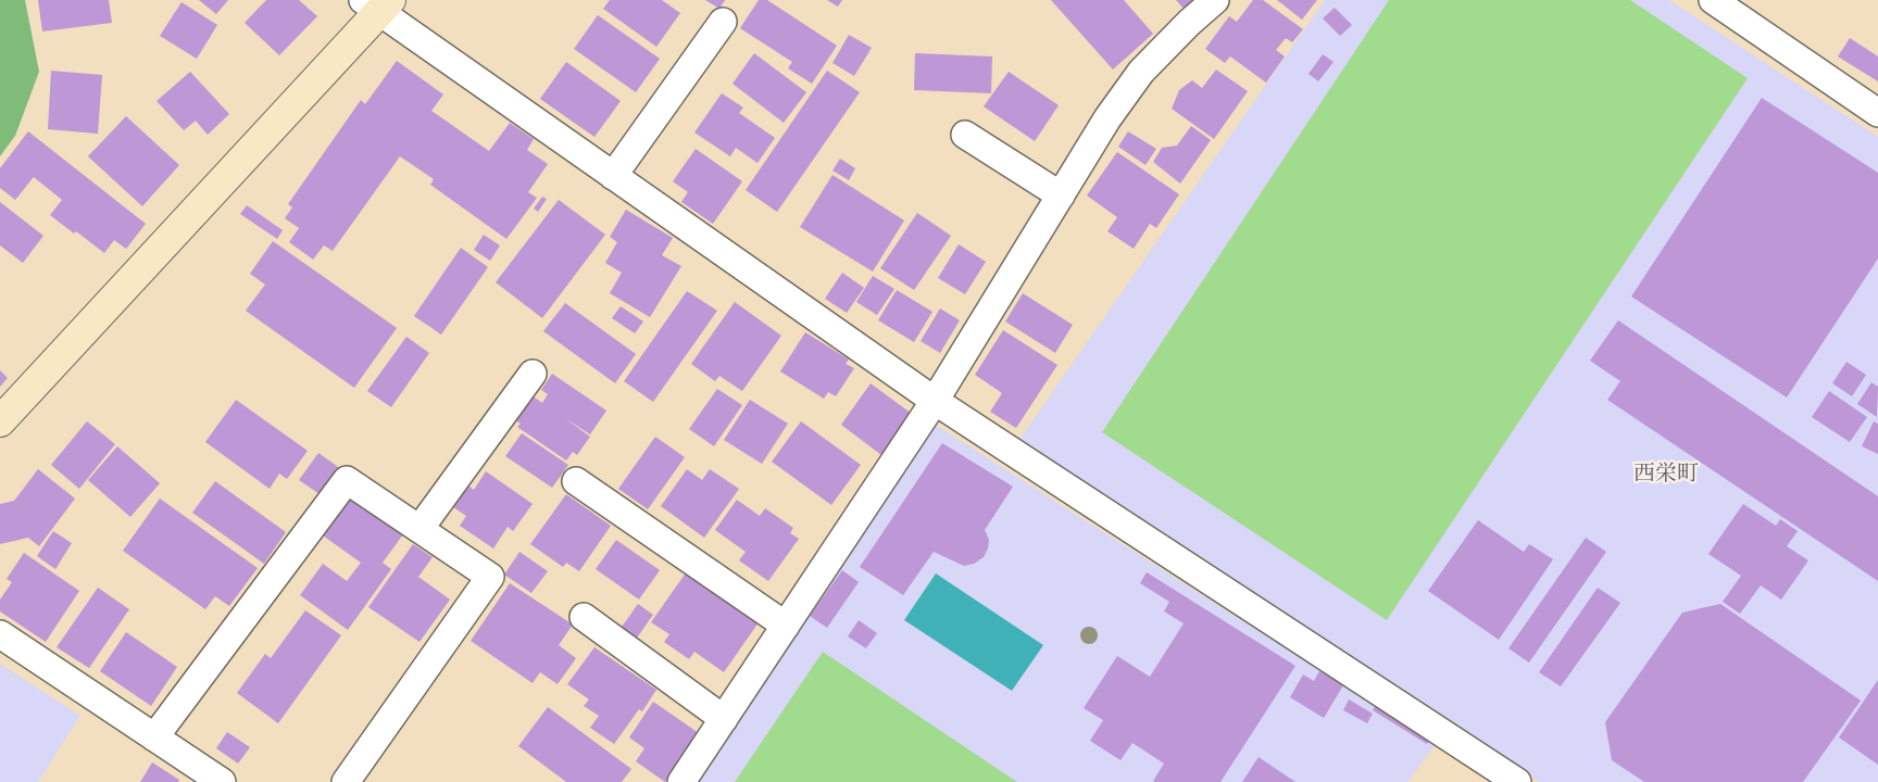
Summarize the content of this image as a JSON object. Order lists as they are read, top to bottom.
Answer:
{
  "districts": ["西栄町"]
}
